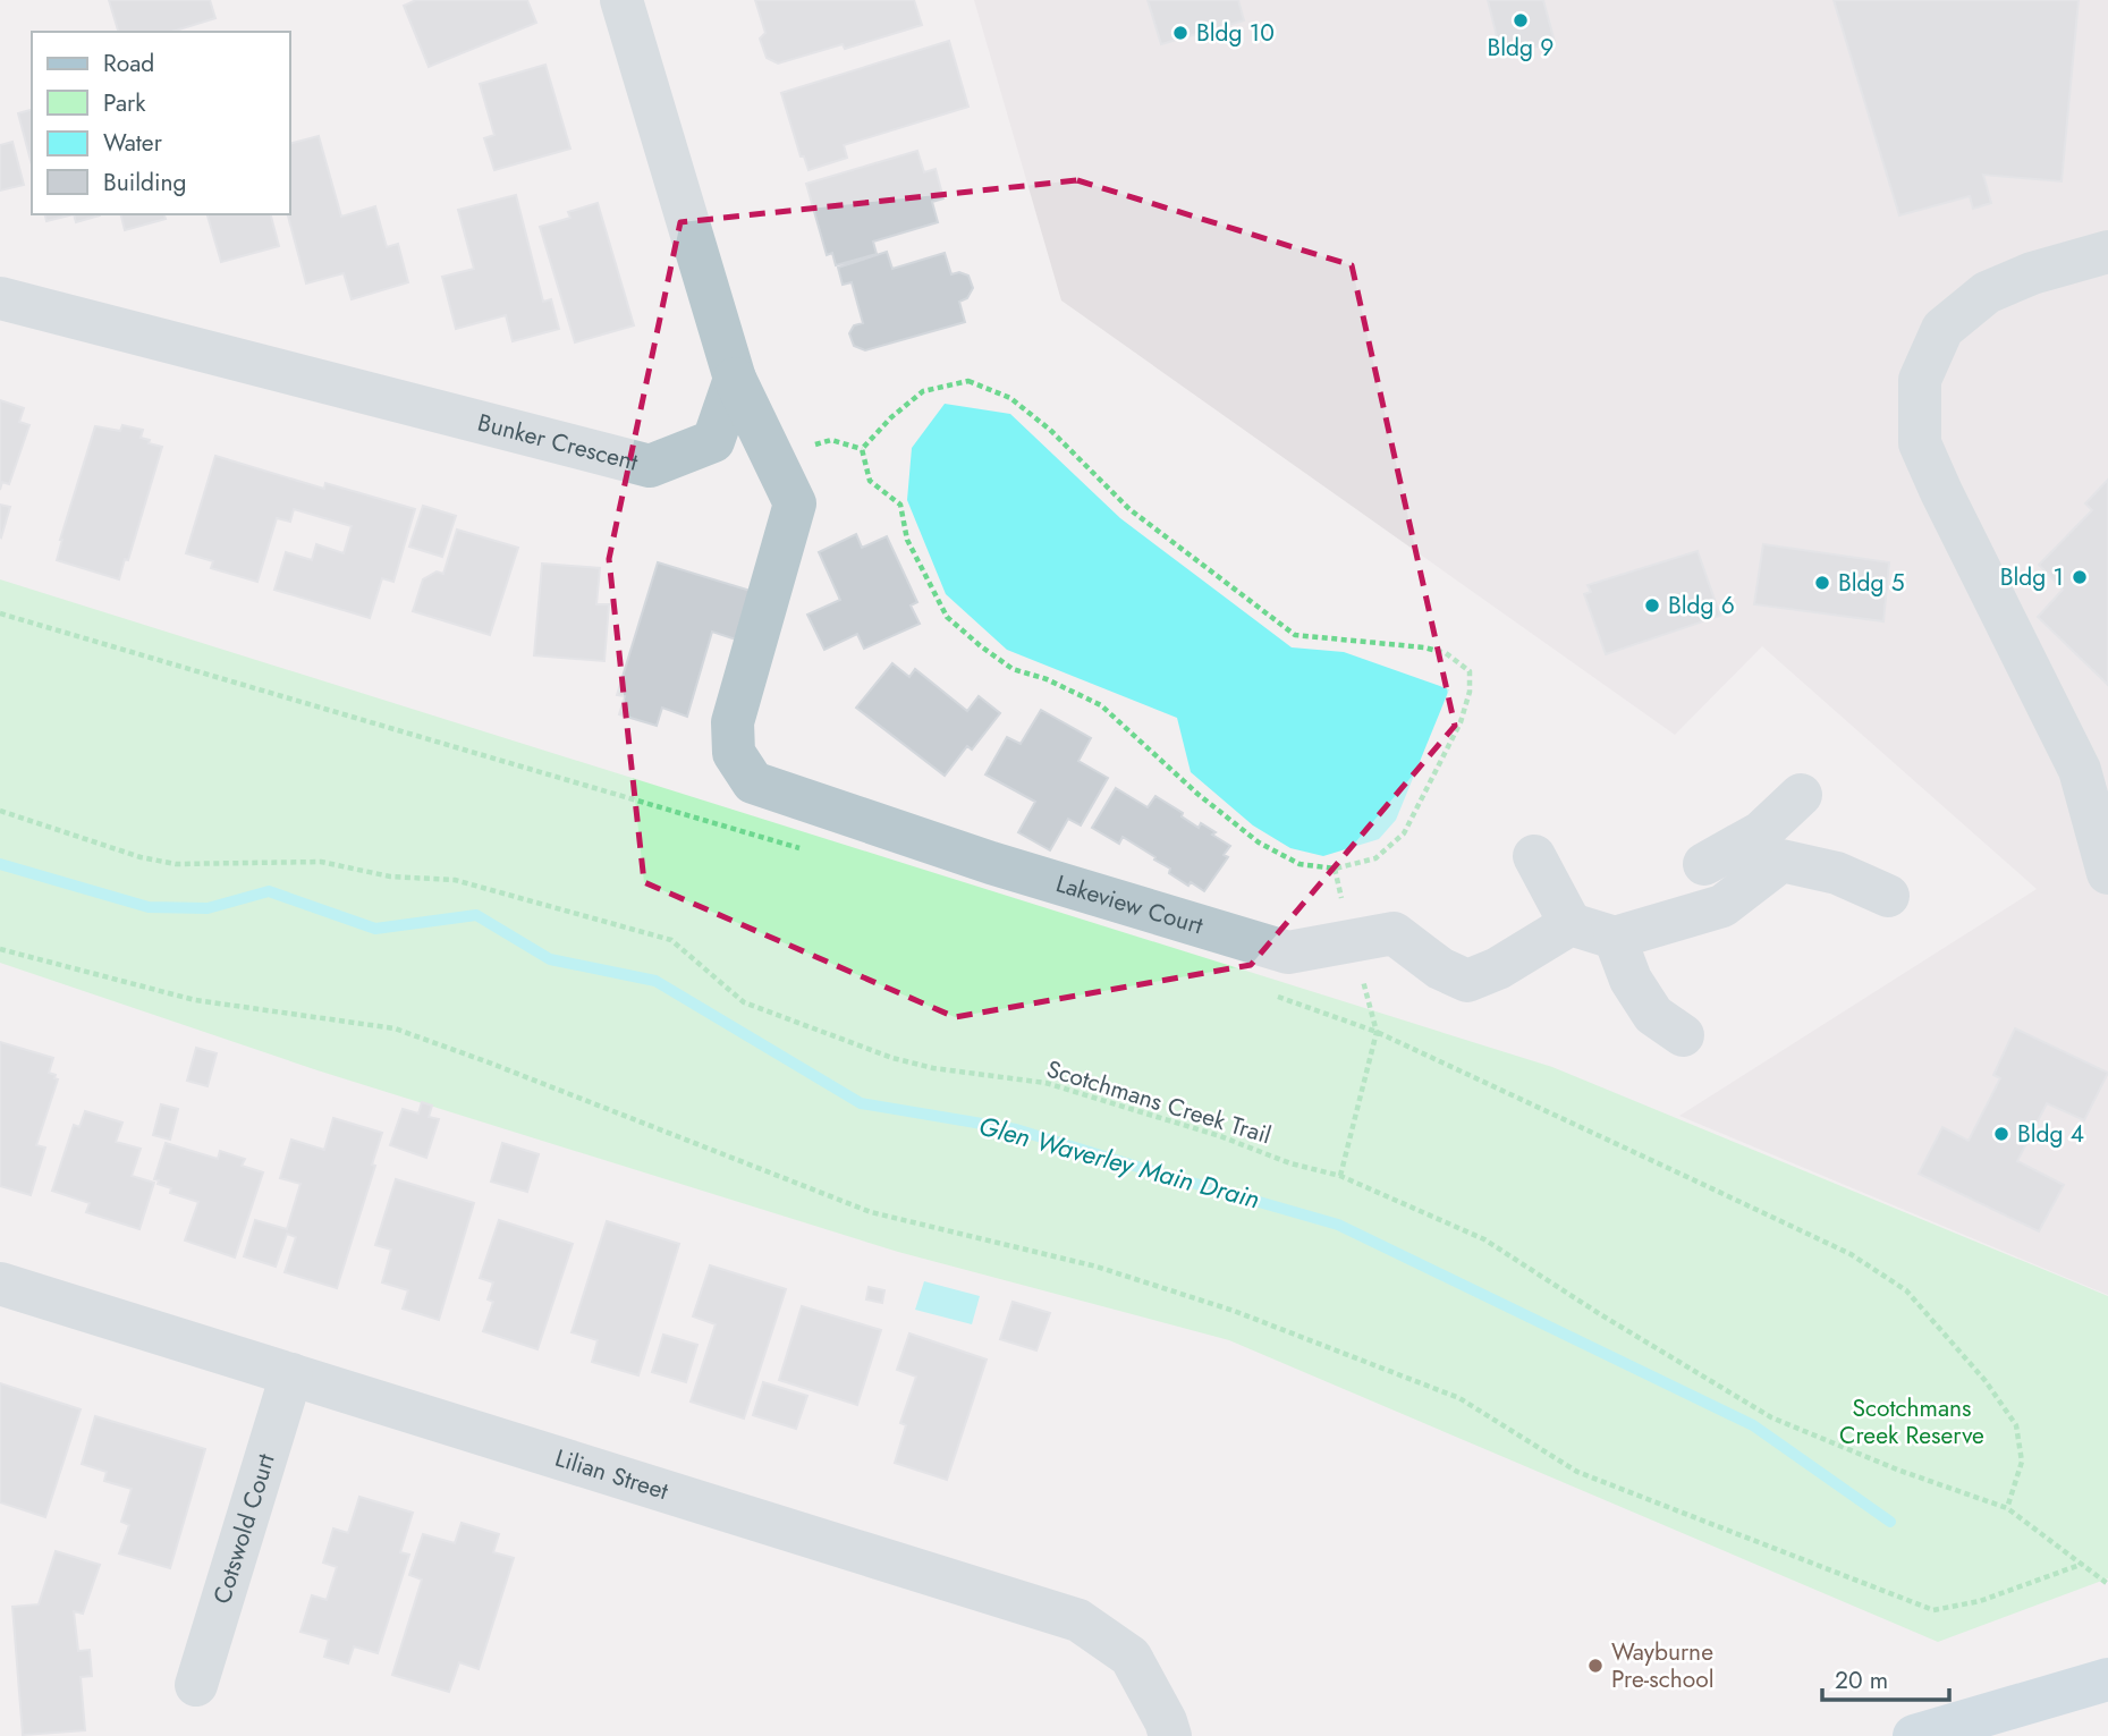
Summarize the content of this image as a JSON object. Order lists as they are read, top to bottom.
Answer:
{
  "streets": {
    "street": [
      "Bunker Crescent",
      "Lakeview Court",
      "Lilian Street",
      "Cotswold Court"
    ],
    "path": ["Scotchmans Creek Trail"]
  },
  "crossings": [
    ["Bunker Crescent", "Lakeview Court"],
    ["Lilian Street", "Cotswold Court"]
  ],
  "water": ["Glen Waverley Main Drain"],
  "parks": ["Scotchmans Creek Reserve"],
  "places": [
    "Bldg 9",
    "Bldg 10",
    "Bldg 1",
    "Bldg 5",
    "Bldg 6",
    "Bldg 4",
    "Wayburne Pre-school"
  ],
  "legend": [
    "Road",
    "Park",
    "Water",
    "Building"
  ],
  "scale_bar": "20 m"
}
